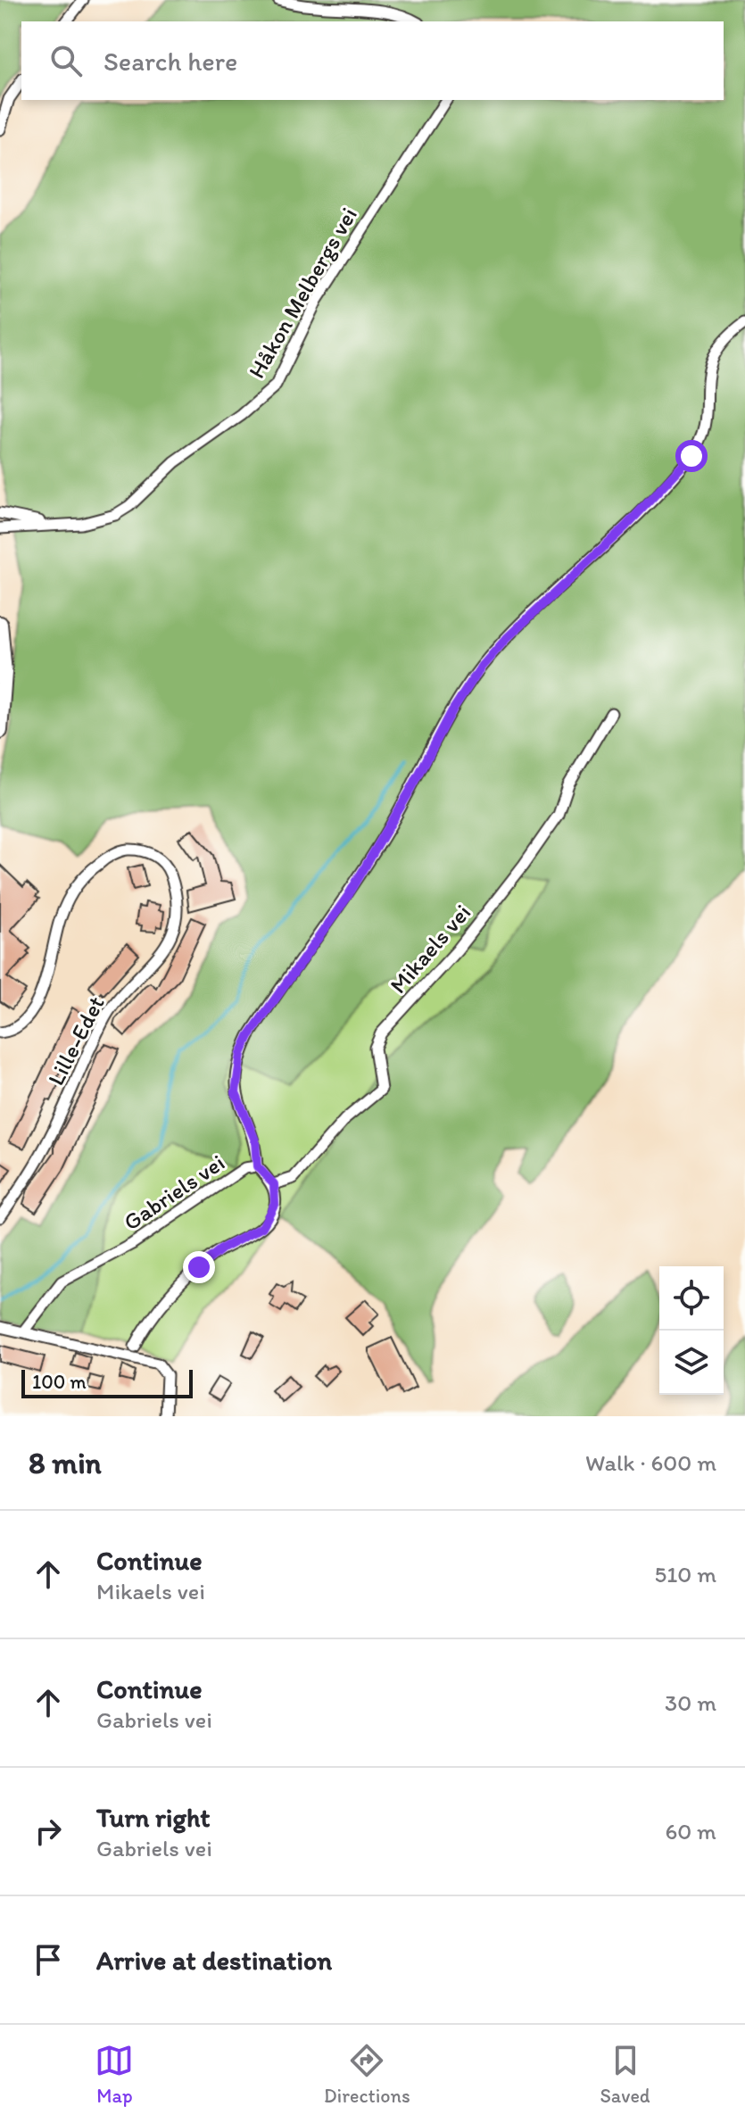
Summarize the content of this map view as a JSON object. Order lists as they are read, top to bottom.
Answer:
{
  "streets": {
    "street": [
      "Håkon Melbergs vei",
      "Mikaels vei",
      "Lille-Edet",
      "Gabriels vei"
    ]
  },
  "crossings": [
    ["Mikaels vei", "Gabriels vei"]
  ],
  "scale_bar": "100 m",
  "page": {
    "search": "Search here",
    "scale": "100 m",
    "heading": ["8 min", "Walk · 600 m"],
    "list": [
      ["Continue", "Mikaels vei", "510 m"],
      ["Continue", "Gabriels vei", "30 m"],
      ["Turn right", "Gabriels vei", "60 m"],
      "Arrive at destination"
    ],
    "nav": ["Map", "Directions", "Saved"]
  }
}
